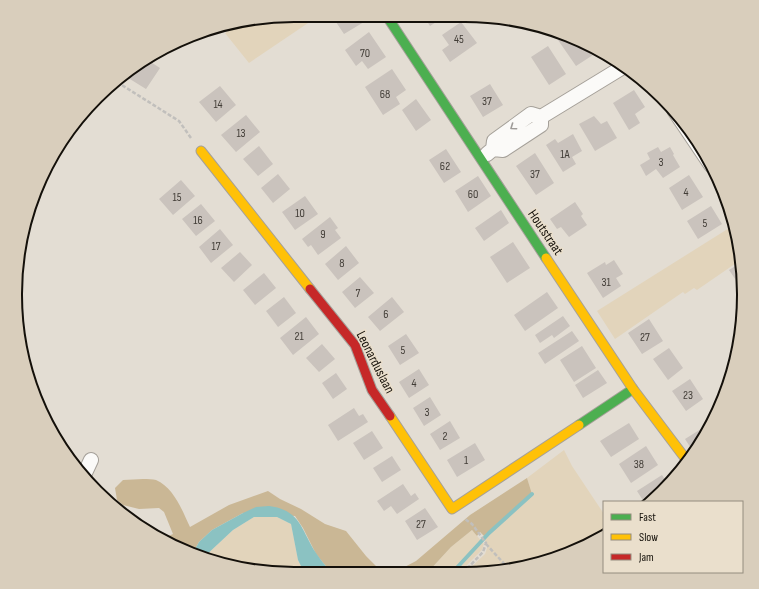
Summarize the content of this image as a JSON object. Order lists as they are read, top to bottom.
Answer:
{
  "streets": {
    "street": ["Houtstraat", "Leonarduslaan"]
  },
  "house_numbers": [
    "45",
    "70",
    "68",
    "37",
    "14",
    "13",
    "1A",
    "3",
    "62",
    "37",
    "4",
    "60",
    "15",
    "10",
    "16",
    "5",
    "9",
    "17",
    "8",
    "31",
    "7",
    "6",
    "21",
    "27",
    "5",
    "4",
    "23",
    "3",
    "2",
    "1",
    "38",
    "27"
  ],
  "legend": ["Fast", "Slow", "Jam"]
}
